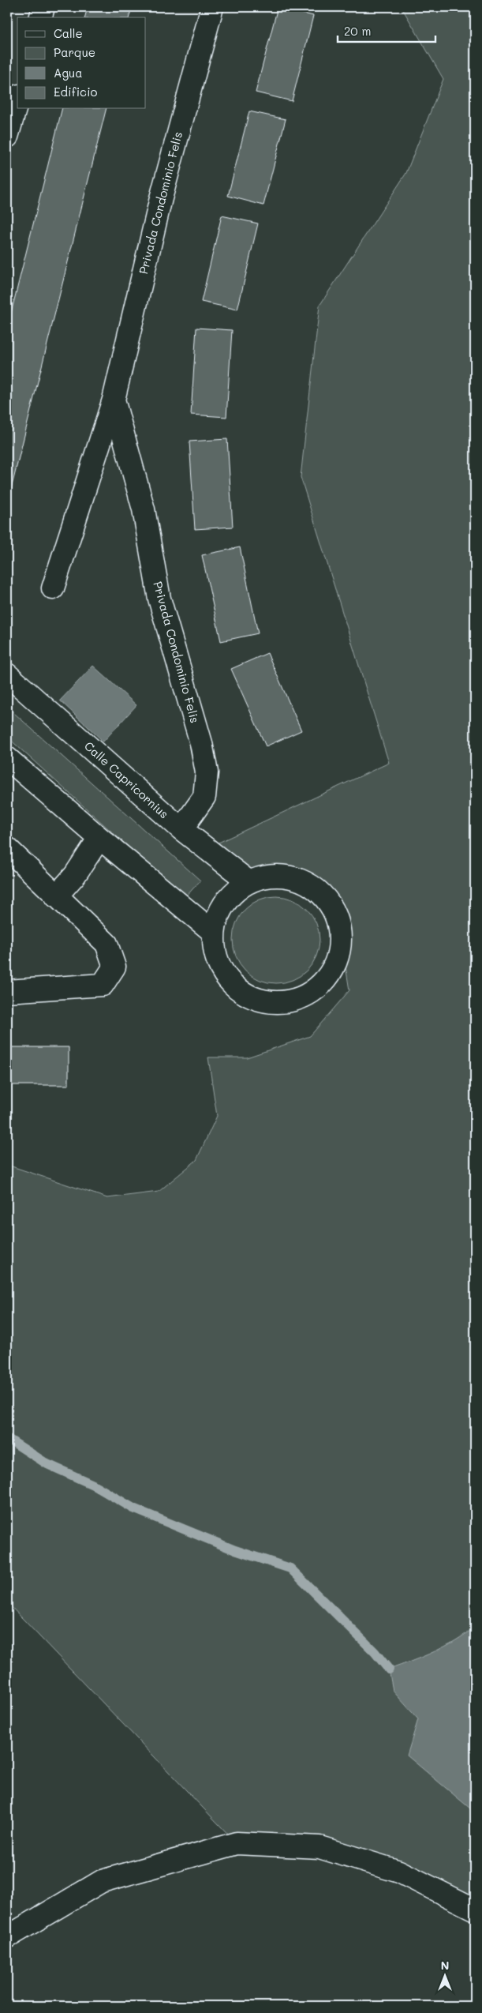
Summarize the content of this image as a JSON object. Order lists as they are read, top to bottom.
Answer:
{
  "streets": {
    "street": ["Privada Condominio Felis", "Calle Capricornius"]
  },
  "crossings": [
    ["Privada Condominio Felis", "Calle Capricornius"]
  ],
  "legend": [
    "Calle",
    "Parque",
    "Agua",
    "Edificio"
  ],
  "scale_bar": "20 m",
  "north": "top"
}
